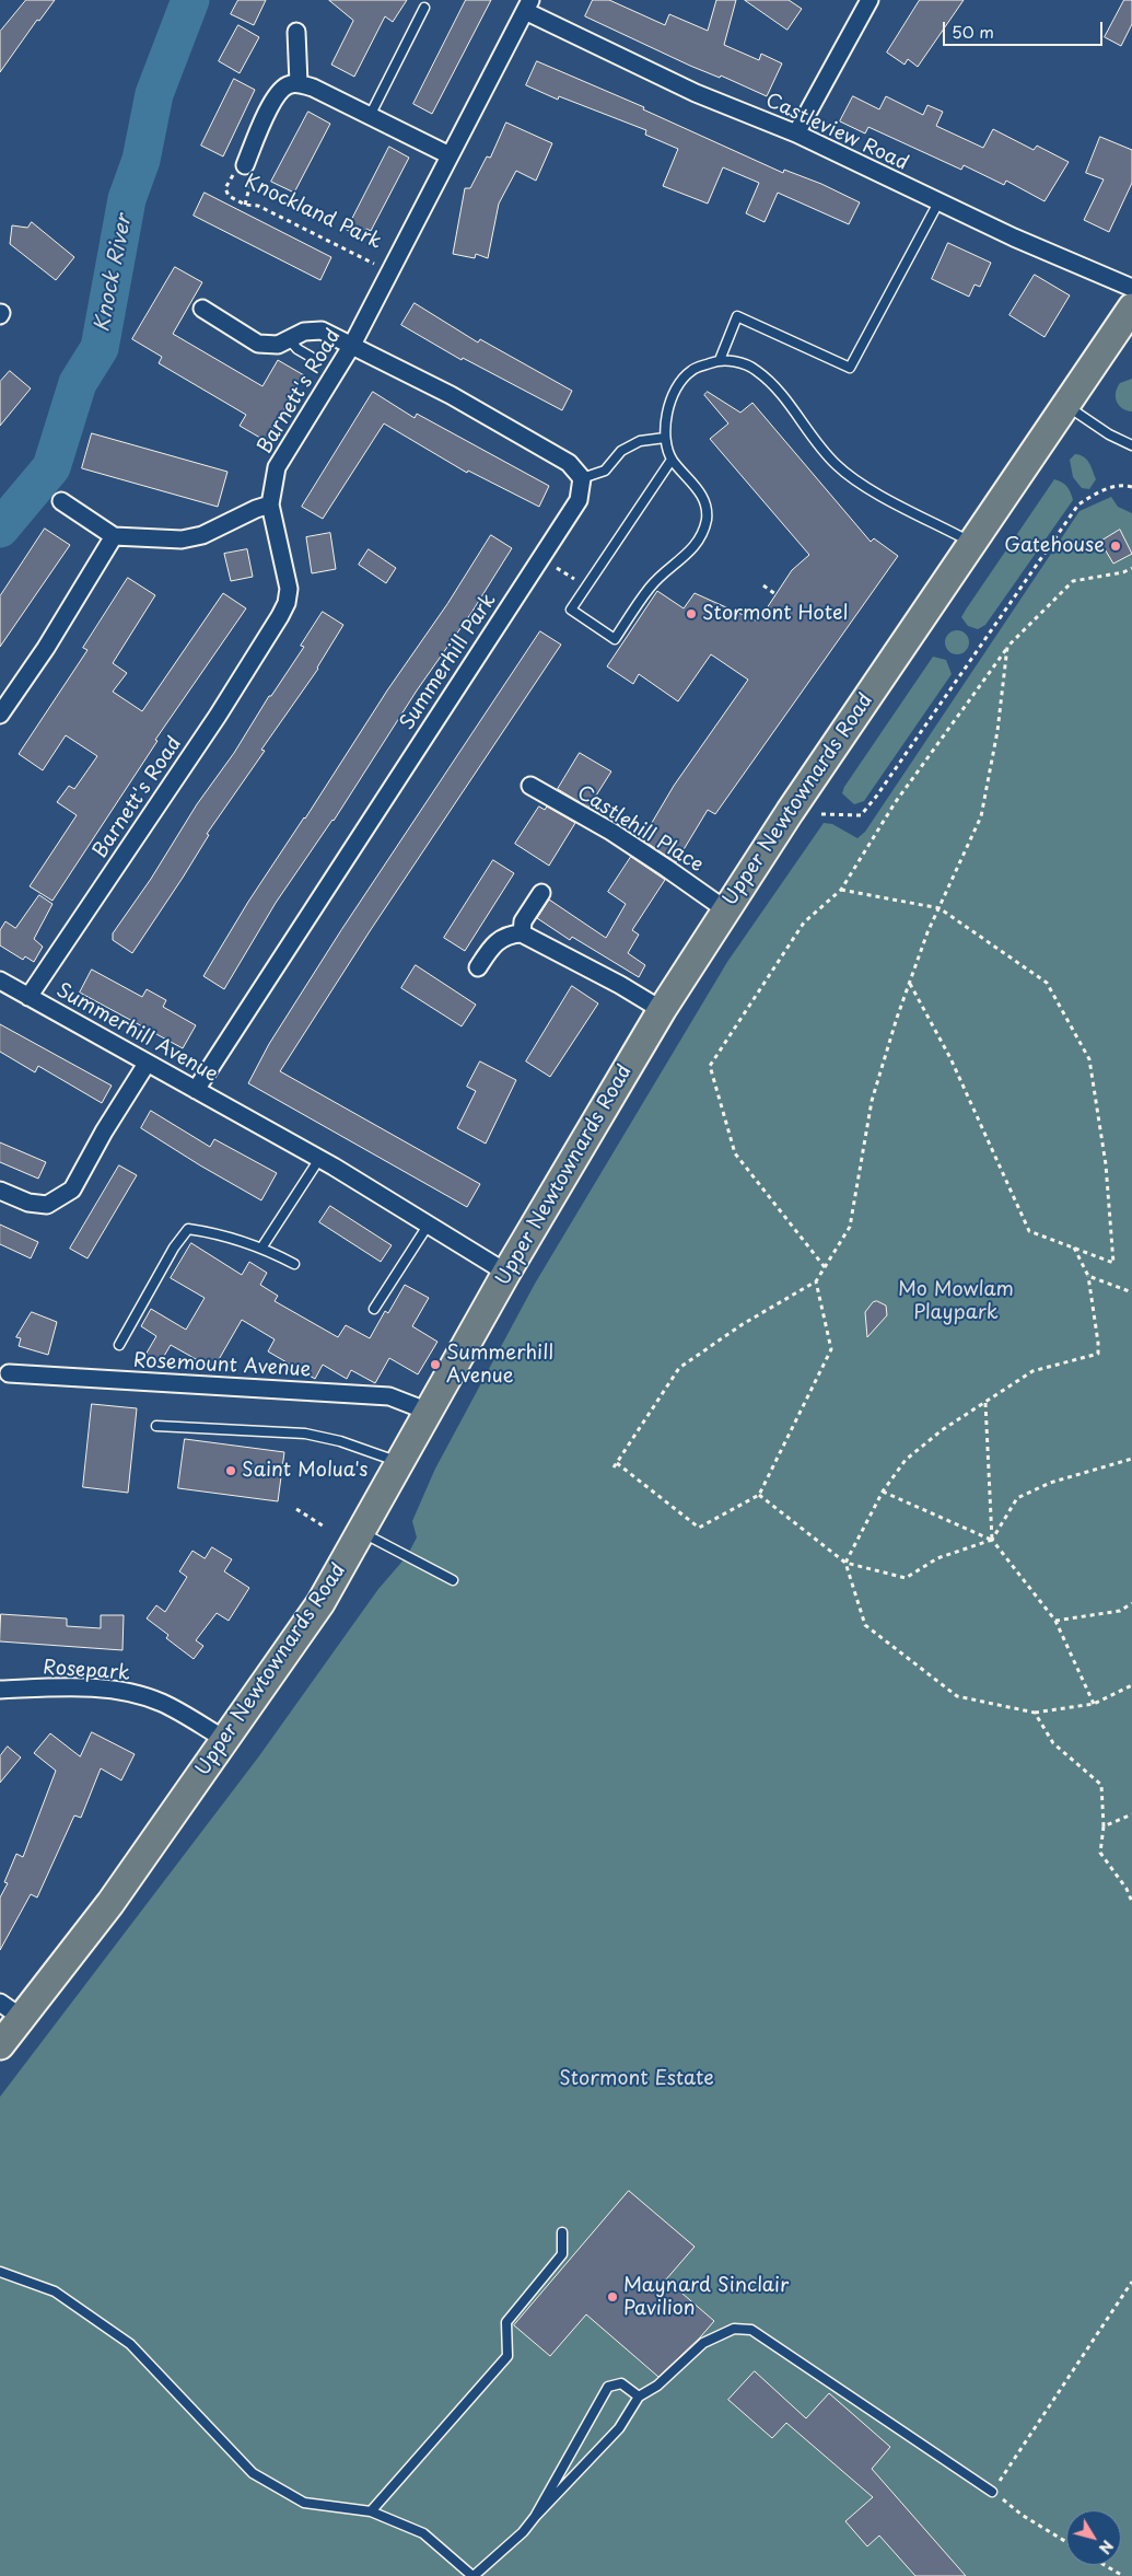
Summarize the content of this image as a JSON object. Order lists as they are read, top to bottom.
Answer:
{
  "streets": {
    "highway": ["Upper Newtownards Road"],
    "street": [
      "Castleview Road",
      "Knockland Park",
      "Barnett's Road",
      "Summerhill Park",
      "Castlehill Place",
      "Summerhill Avenue",
      "Rosemount Avenue",
      "Rosepark"
    ]
  },
  "crossings": [
    ["Castleview Road", "Barnett's Road"],
    ["Knockland Park", "Barnett's Road"],
    ["Barnett's Road", "Summerhill Avenue"],
    ["Summerhill Park", "Summerhill Avenue"],
    ["Upper Newtownards Road", "Castlehill Place"],
    ["Upper Newtownards Road", "Summerhill Avenue"],
    ["Upper Newtownards Road", "Rosemount Avenue"],
    ["Upper Newtownards Road", "Rosepark"]
  ],
  "water": ["Knock River"],
  "parks": ["Mo Mowlam Playpark", "Stormont Estate"],
  "places": [
    "Gatehouse",
    "Stormont Hotel",
    "Summerhill Avenue",
    "Saint Molua's",
    "Maynard Sinclair Pavilion"
  ],
  "scale_bar": "50 m",
  "north": "bottom right"
}
